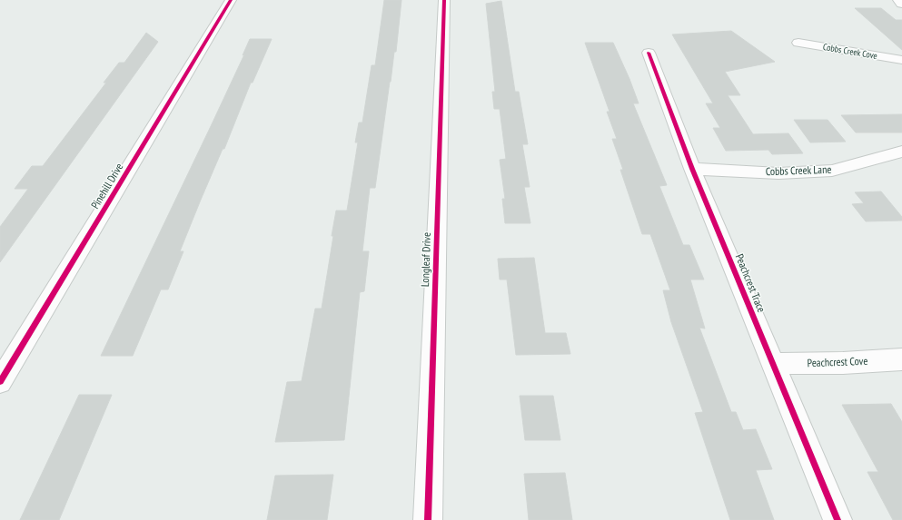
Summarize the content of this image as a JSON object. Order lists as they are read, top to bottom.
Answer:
{
  "streets": {
    "street": [
      "Cobbs Creek Cove",
      "Cobbs Creek Lane",
      "Pinehill Drive",
      "Longleaf Drive",
      "Peachcrest Trace",
      "Peachcrest Cove"
    ]
  },
  "crossings": [
    ["Cobbs Creek Lane", "Peachcrest Trace"],
    ["Peachcrest Trace", "Peachcrest Cove"]
  ]
}
